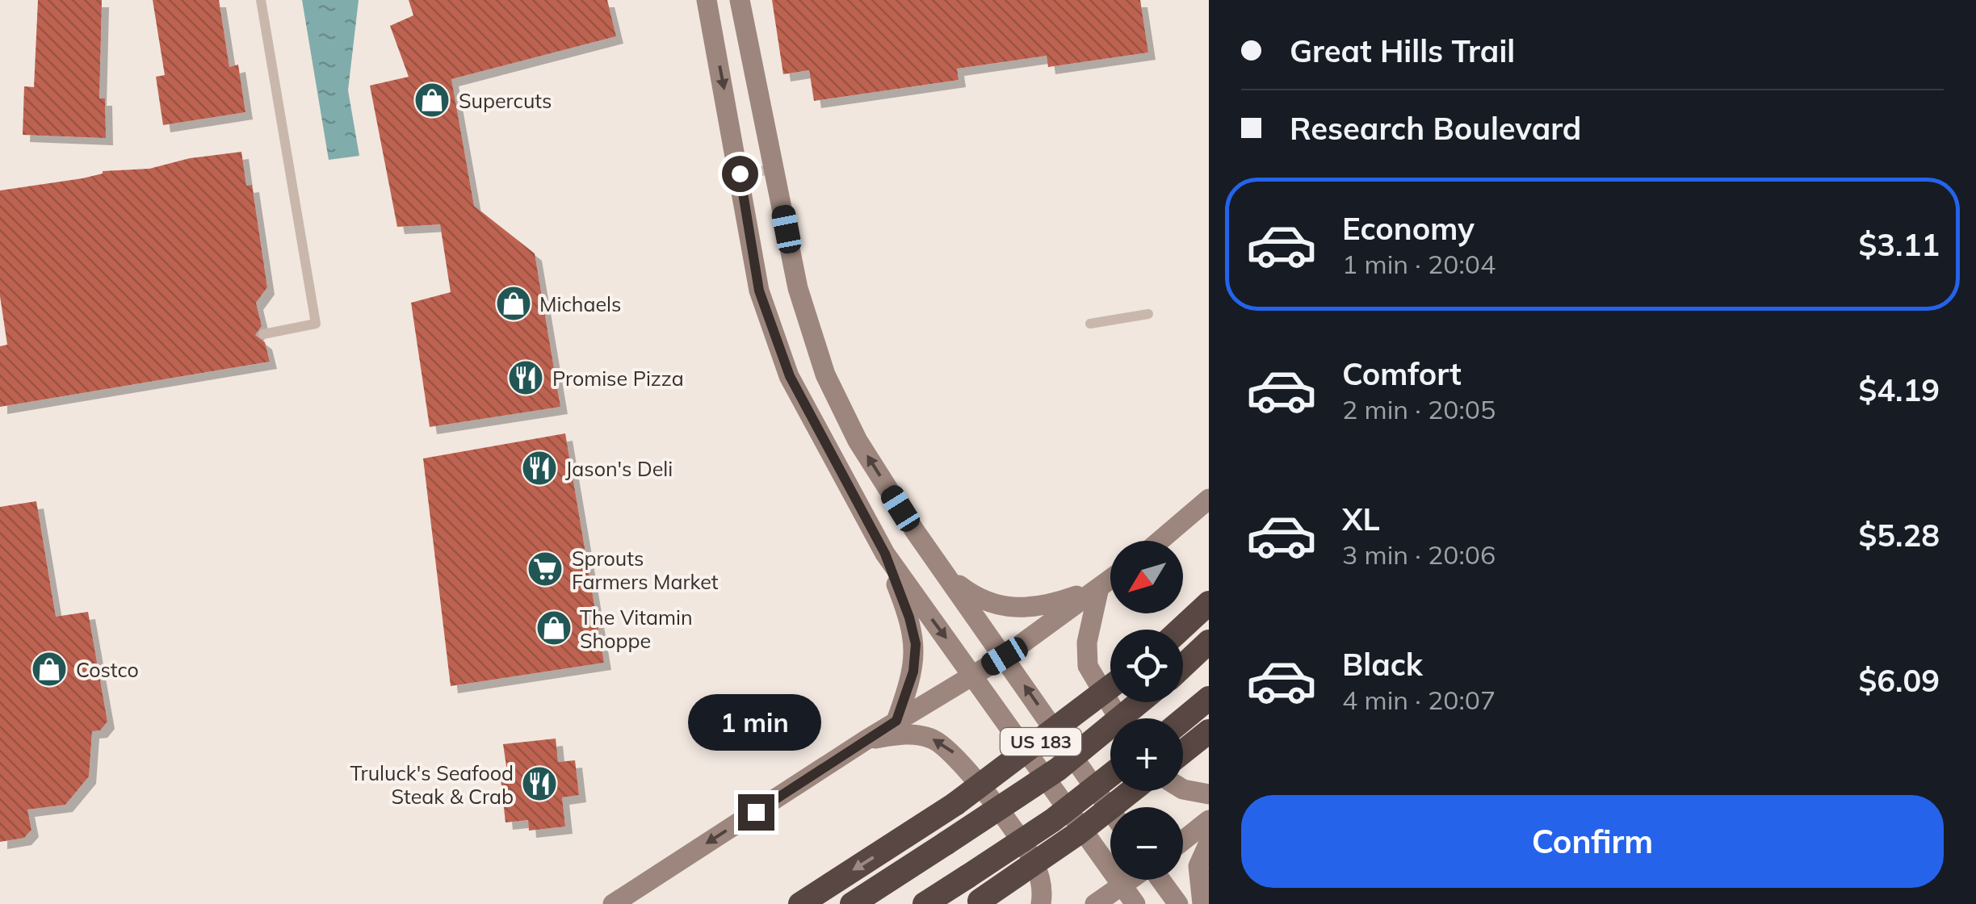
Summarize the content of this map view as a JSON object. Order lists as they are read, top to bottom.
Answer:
{
  "streets": {
    "highway": ["US 183"]
  },
  "places": {
    "shop": [
      "Supercuts",
      "Michaels",
      "The Vitamin Shoppe",
      "Costco"
    ],
    "restaurant": ["Promise Pizza", "Jason's Deli", "Truluck's Seafood Steak & Crab"],
    "supermarket": ["Sprouts Farmers Market"]
  },
  "north": "bottom left",
  "page": {
    "banner": ["Great Hills Trail", "Research Boulevard"],
    "list": [
      {
        "name": "Economy",
        "note": "1 min · 20:04",
        "value": "$3.11"
      },
      {
        "name": "Comfort",
        "note": "2 min · 20:05",
        "value": "$4.19"
      },
      {
        "name": "XL",
        "note": "3 min · 20:06",
        "value": "$5.28"
      },
      {
        "name": "Black",
        "note": "4 min · 20:07",
        "value": "$6.09"
      }
    ],
    "map_buttons": ["+", "−"],
    "bubble": "1 min",
    "buttons": "Confirm"
  }
}
